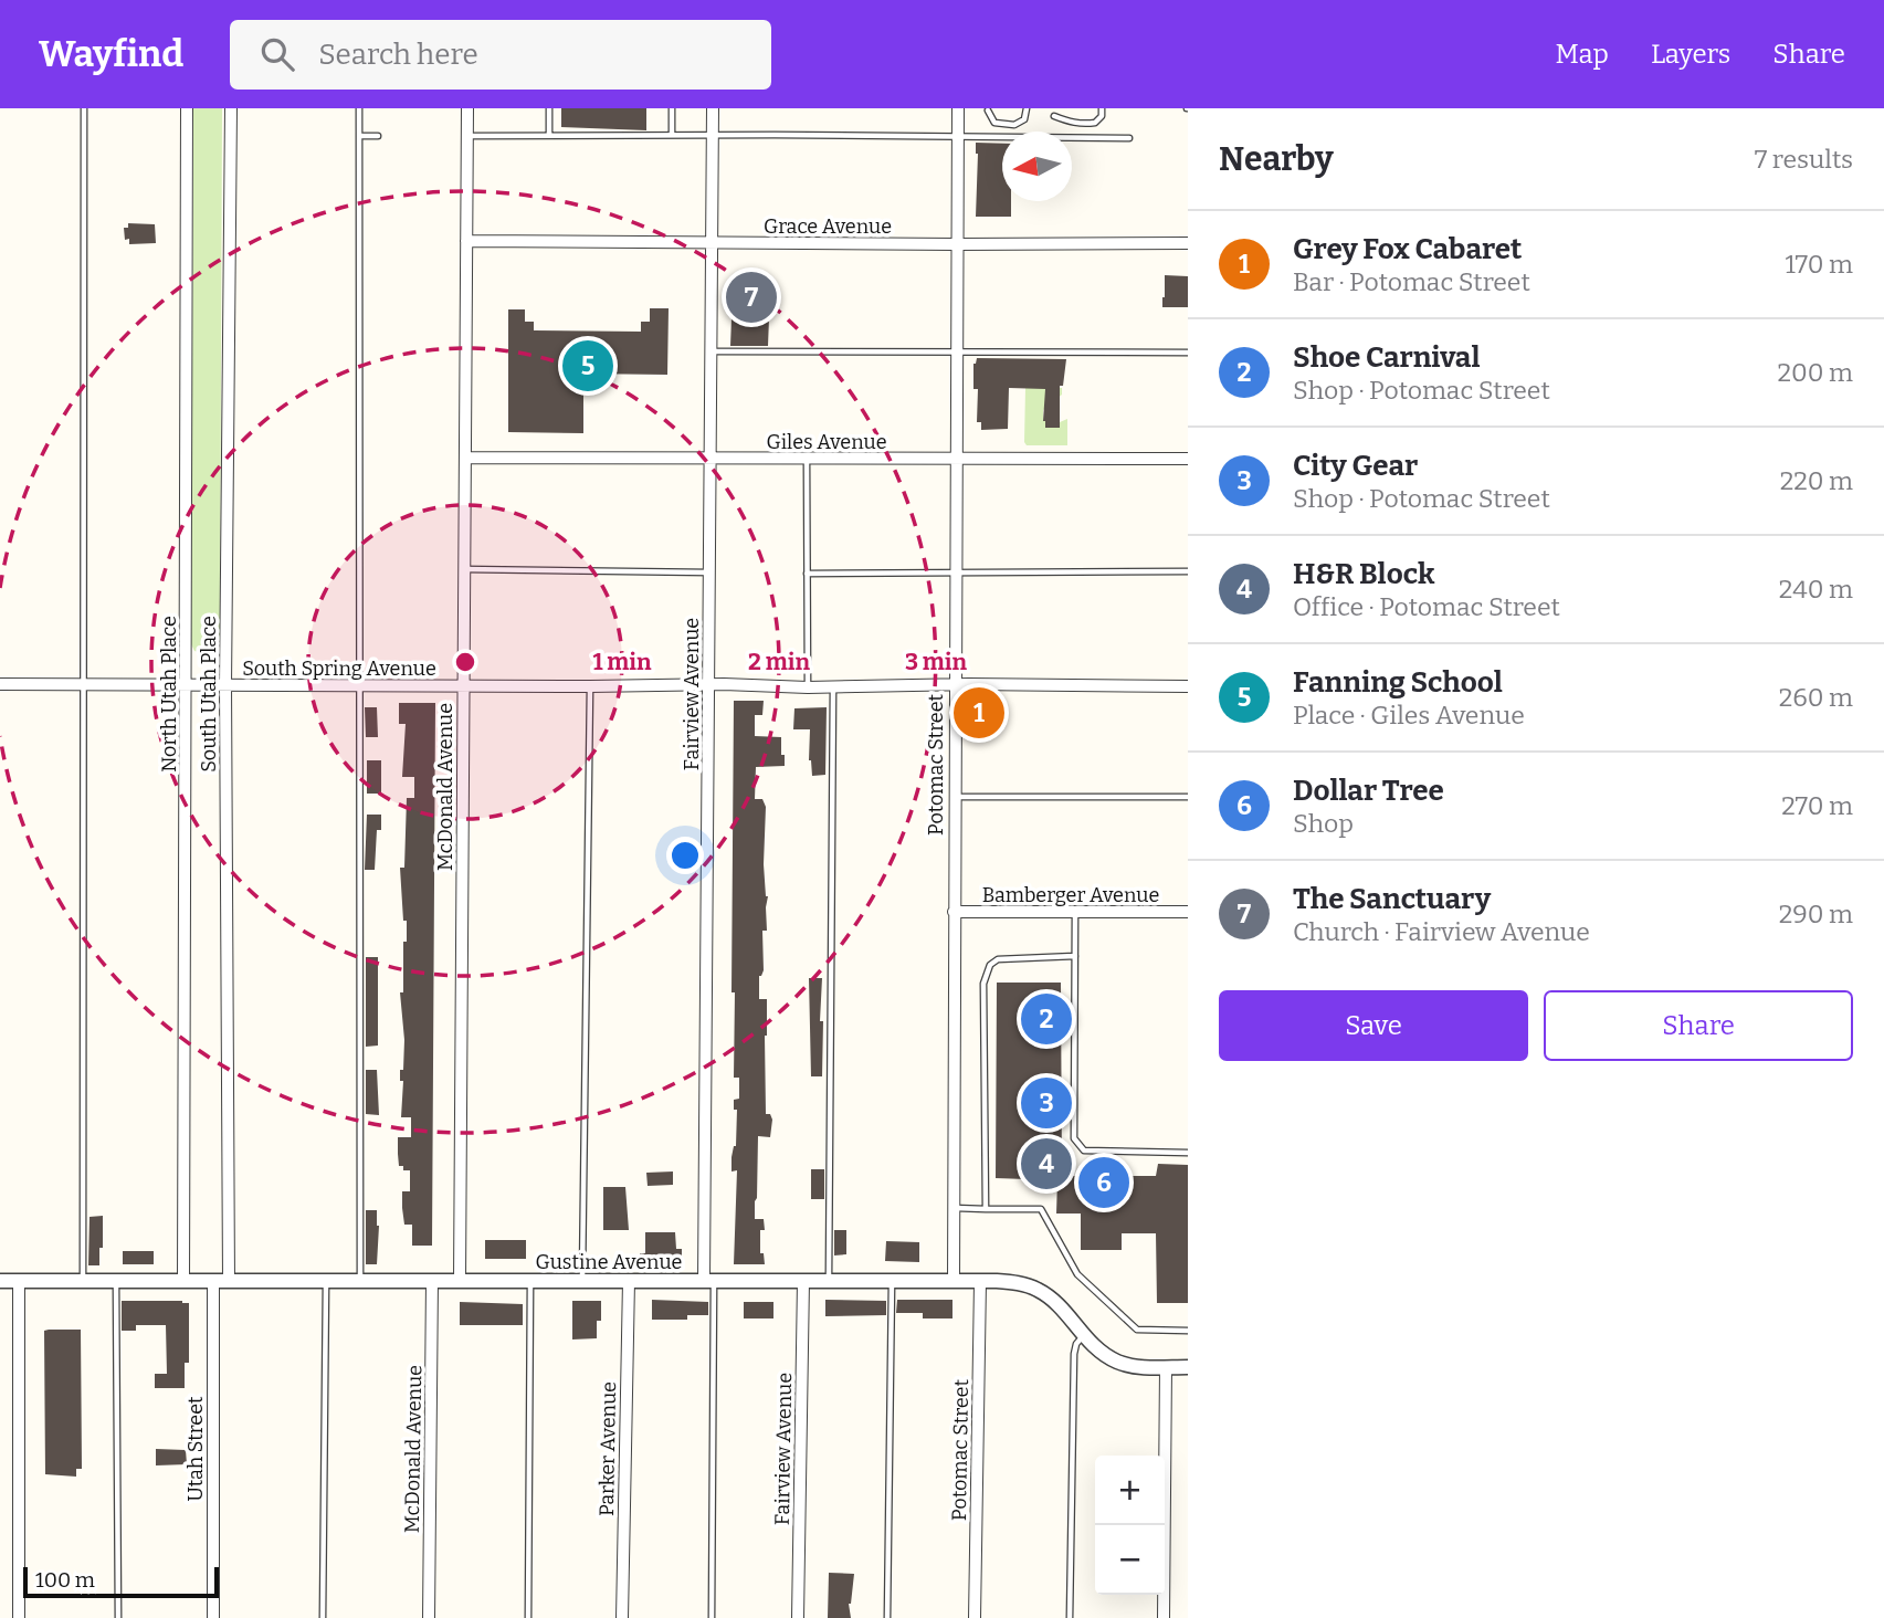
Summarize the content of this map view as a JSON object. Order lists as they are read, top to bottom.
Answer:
{
  "streets": {
    "street": [
      "Grace Avenue",
      "Giles Avenue",
      "South Spring Avenue",
      "North Utah Place",
      "South Utah Place",
      "Fairview Avenue",
      "Potomac Street",
      "McDonald Avenue",
      "Bamberger Avenue",
      "Gustine Avenue",
      "Utah Street",
      "Parker Avenue"
    ]
  },
  "crossings": [
    ["Grace Avenue", "Fairview Avenue"],
    ["Grace Avenue", "Potomac Street"],
    ["Grace Avenue", "McDonald Avenue"],
    ["Giles Avenue", "Fairview Avenue"],
    ["Giles Avenue", "Potomac Street"],
    ["Giles Avenue", "McDonald Avenue"],
    ["South Spring Avenue", "North Utah Place"],
    ["South Spring Avenue", "South Utah Place"],
    ["South Spring Avenue", "Fairview Avenue"],
    ["South Spring Avenue", "Potomac Street"],
    ["South Spring Avenue", "McDonald Avenue"],
    ["North Utah Place", "Gustine Avenue"],
    ["South Utah Place", "Gustine Avenue"],
    ["Fairview Avenue", "Gustine Avenue"],
    ["Potomac Street", "Bamberger Avenue"],
    ["Potomac Street", "Gustine Avenue"],
    ["McDonald Avenue", "Gustine Avenue"],
    ["Gustine Avenue", "Utah Street"],
    ["Gustine Avenue", "Parker Avenue"]
  ],
  "scale_bar": "100 m",
  "north": "left",
  "page": {
    "header": "Wayfind",
    "search": "Search here",
    "nav": ["Map", "Layers", "Share"],
    "heading": ["Nearby", "7 results"],
    "list": [
      {
        "mark": "1",
        "name": "Grey Fox Cabaret",
        "note": "Bar · Potomac Street",
        "value": "170 m"
      },
      {
        "mark": "2",
        "name": "Shoe Carnival",
        "note": "Shop · Potomac Street",
        "value": "200 m"
      },
      {
        "mark": "3",
        "name": "City Gear",
        "note": "Shop · Potomac Street",
        "value": "220 m"
      },
      {
        "mark": "4",
        "name": "H&R Block",
        "note": "Office · Potomac Street",
        "value": "240 m"
      },
      {
        "mark": "5",
        "name": "Fanning School",
        "note": "Place · Giles Avenue",
        "value": "260 m"
      },
      {
        "mark": "6",
        "name": "Dollar Tree",
        "note": "Shop",
        "value": "270 m"
      },
      {
        "mark": "7",
        "name": "The Sanctuary",
        "note": "Church · Fairview Avenue",
        "value": "290 m"
      }
    ],
    "pins": [
      "7",
      "5",
      "1",
      "2",
      "3",
      "4",
      "6"
    ],
    "buttons": ["Save", "Share"],
    "map_buttons": ["+", "−"],
    "scale": "100 m"
  },
  "rings": ["1 min", "2 min", "3 min"]
}
